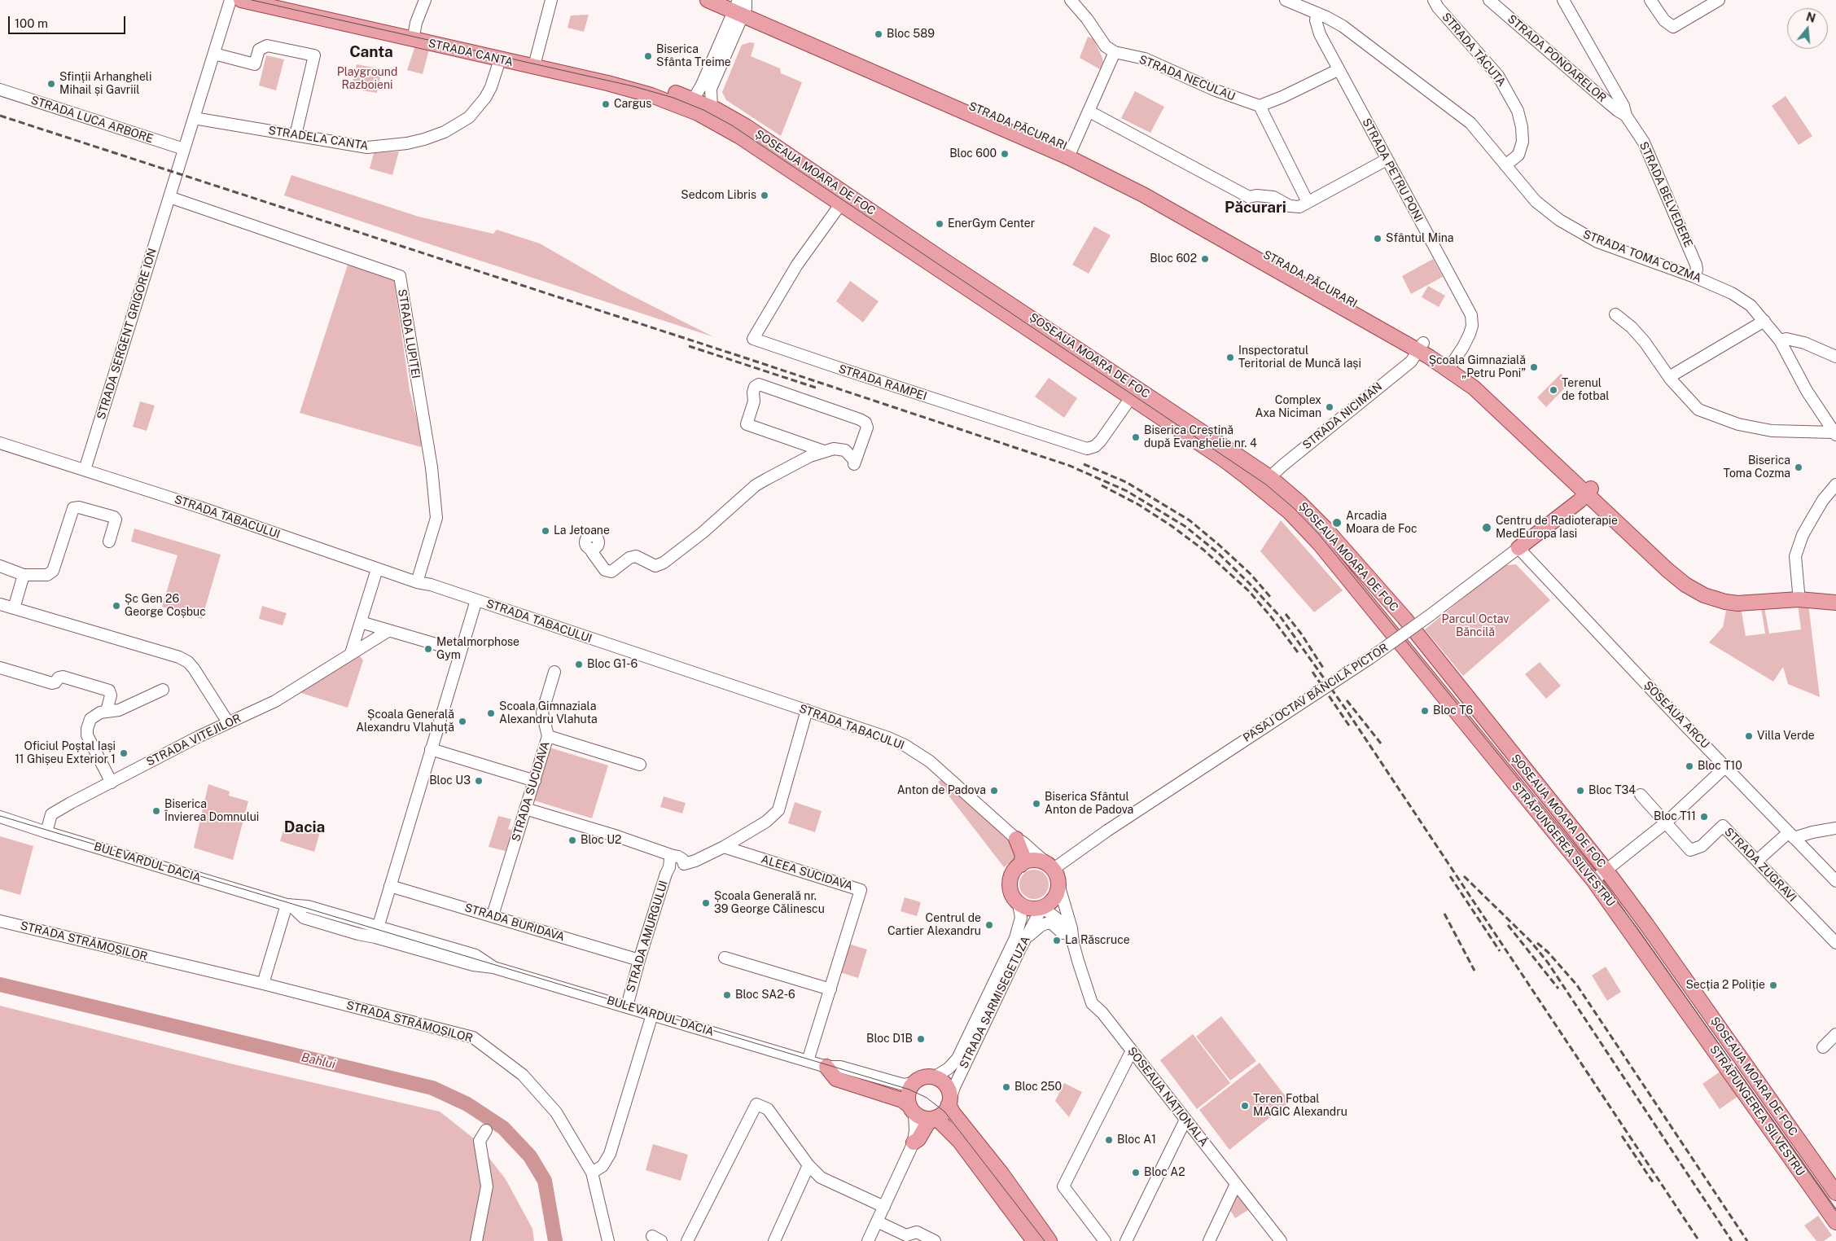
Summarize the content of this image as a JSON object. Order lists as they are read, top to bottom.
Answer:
{
  "streets": {
    "main road": [
      "STRADA CANTA",
      "STRADA PĂCURARI",
      "ȘOSEAUA MOARA DE FOC",
      "STRĂPUNGEREA SILVESTRU"
    ],
    "street": [
      "STRADA TĂCUTA",
      "STRADA PONOARELOR",
      "STRADA NECULAU",
      "STRADA LUCA ARBORE",
      "STRADELA CANTA",
      "STRADA PETRU PONI",
      "STRADA BELVEDERE",
      "STRADA TOMA COZMA",
      "STRADA SERGENT GRIGORE ION",
      "STRADA LUPIȚEI",
      "STRADA RAMPEI",
      "STRADA NICIMAN",
      "STRADA TABACULUI",
      "PASAJ OCTAV BĂNCILĂ PICTOR",
      "ȘOSEAUA ARCU",
      "STRADA VITEJILOR",
      "STRADA SUCIDAVA",
      "BULEVARDUL DACIA",
      "STRADA ZUGRAVI",
      "ALEEA SUCIDAVA",
      "STRADA BURIDAVA",
      "STRADA AMURGULUI",
      "STRADA STRĂMOȘILOR",
      "STRADA SARMISEGETUZA",
      "ȘOSEAUA NAȚIONALĂ"
    ]
  },
  "crossings": [
    ["STRADA TĂCUTA", "STRADA TOMA COZMA"],
    ["STRADA CANTA", "STRADELA CANTA"],
    ["STRADA CANTA", "ȘOSEAUA MOARA DE FOC"],
    ["STRADA PONOARELOR", "STRADA BELVEDERE"],
    ["STRADA LUCA ARBORE", "STRADA SERGENT GRIGORE ION"],
    ["STRADA PĂCURARI", "STRADA PETRU PONI"],
    ["STRADA PĂCURARI", "STRADA NICIMAN"],
    ["STRADA PETRU PONI", "STRADA TOMA COZMA"],
    ["ȘOSEAUA MOARA DE FOC", "STRADA RAMPEI"],
    ["ȘOSEAUA MOARA DE FOC", "STRADA NICIMAN"],
    ["ȘOSEAUA MOARA DE FOC", "STRĂPUNGEREA SILVESTRU"],
    ["STRADA BELVEDERE", "STRADA TOMA COZMA"],
    ["STRADA SERGENT GRIGORE ION", "STRADA LUPIȚEI"],
    ["STRADA SERGENT GRIGORE ION", "STRADA TABACULUI"],
    ["STRADA LUPIȚEI", "STRADA TABACULUI"],
    ["STRADA NICIMAN", "STRĂPUNGEREA SILVESTRU"],
    ["STRADA TABACULUI", "PASAJ OCTAV BĂNCILĂ PICTOR"],
    ["STRADA TABACULUI", "STRADA AMURGULUI"],
    ["STRADA TABACULUI", "STRADA SARMISEGETUZA"],
    ["STRADA TABACULUI", "ȘOSEAUA NAȚIONALĂ"],
    ["PASAJ OCTAV BĂNCILĂ PICTOR", "ȘOSEAUA ARCU"],
    ["PASAJ OCTAV BĂNCILĂ PICTOR", "STRADA SARMISEGETUZA"],
    ["PASAJ OCTAV BĂNCILĂ PICTOR", "ȘOSEAUA NAȚIONALĂ"],
    ["STRADA VITEJILOR", "BULEVARDUL DACIA"],
    ["STRADA SUCIDAVA", "STRADA BURIDAVA"],
    ["BULEVARDUL DACIA", "ALEEA SUCIDAVA"],
    ["BULEVARDUL DACIA", "STRADA AMURGULUI"],
    ["BULEVARDUL DACIA", "STRADA SARMISEGETUZA"],
    ["ALEEA SUCIDAVA", "STRADA AMURGULUI"],
    ["STRADA BURIDAVA", "STRADA AMURGULUI"],
    ["STRADA SARMISEGETUZA", "ȘOSEAUA NAȚIONALĂ"]
  ],
  "districts": ["Canta", "Păcurari", "Dacia"],
  "water": ["Bahlui"],
  "parks": ["Playground Razboieni", "Parcul Octav Băncilă"],
  "places": [
    "Bloc 589",
    "Biserica Sfânta Treime",
    "Sfinții Arhangheli Mihail și Gavriil",
    "Cargus",
    "Bloc 600",
    "Sedcom Libris",
    "EnerGym Center",
    "Sfântul Mina",
    "Bloc 602",
    "Inspectoratul Teritorial de Muncă Iași",
    "Şcoala Gimnazială „Petru Poni”",
    "Terenul de fotbal",
    "Complex Axa Niciman",
    "Biserica Creștină după Evanghelie nr. 4",
    "Biserica Toma Cozma",
    "Arcadia Moara de Foc",
    "Centru de Radioterapie MedEuropa Iasi",
    "La Jetoane",
    "Șc Gen 26 George Coșbuc",
    "Metalmorphose Gym",
    "Bloc G1-6",
    "Bloc T6",
    "Scoala Gimnaziala Alexandru Vlahuta",
    "Școala Generală Alexandru Vlahuță",
    "Villa Verde",
    "Oficiul Poștal Iași 11 Ghișeu Exterior 1",
    "Bloc T10",
    "Bloc U3",
    "Anton de Padova",
    "Bloc T34",
    "Biserica Sfântul Anton de Padova",
    "Biserica Învierea Domnului",
    "Bloc T11",
    "Bloc U2",
    "Școala Generală nr. 39 George Călinescu",
    "Centrul de Cartier Alexandru",
    "La Răscruce",
    "Secția 2 Poliție",
    "Bloc SA2-6",
    "Bloc D1B",
    "Bloc 250",
    "Teren Fotbal MAGIC Alexandru",
    "Bloc A1",
    "Bloc A2"
  ],
  "scale_bar": "100 m",
  "north": "top"
}
